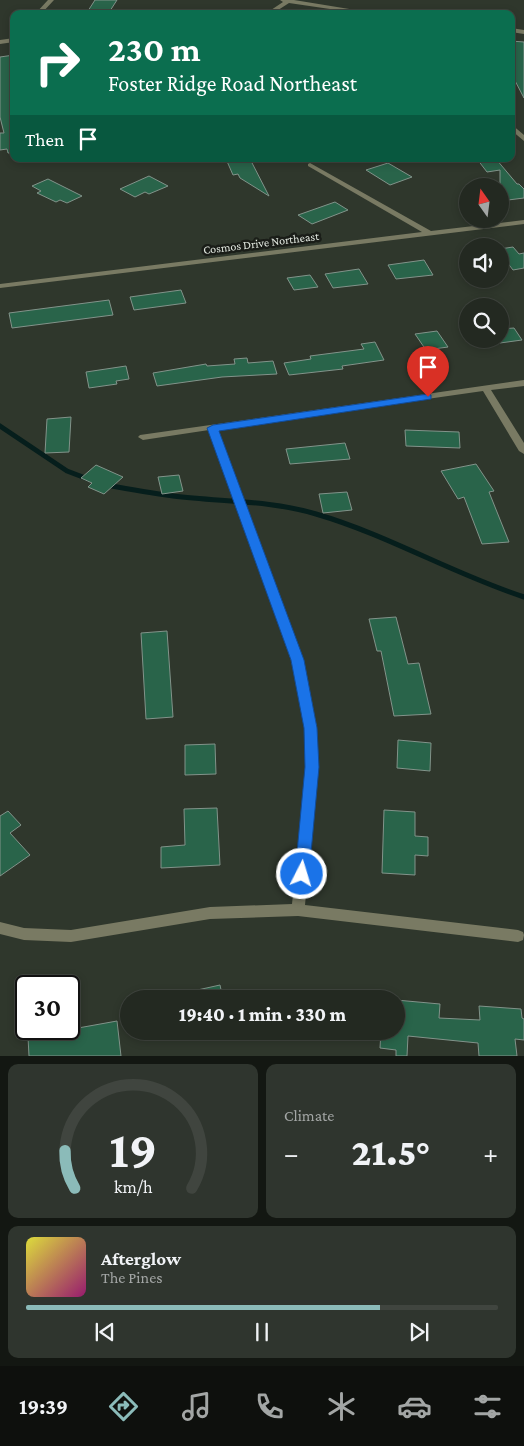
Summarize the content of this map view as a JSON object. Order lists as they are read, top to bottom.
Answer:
{
  "streets": {
    "street": ["Cosmos Drive Northeast"]
  },
  "north": "top",
  "page": {
    "turn": ["230 m", "Foster Ridge Road Northeast"],
    "then": "Then",
    "limit": "30",
    "trip": "19:40 · 1 min · 330 m",
    "tile": "Climate",
    "heat": ["−", "21.5°", "+"],
    "song": ["Afterglow", "The Pines"],
    "tabs": "19:39",
    "gauge": ["19", "km/h"]
  }
}
